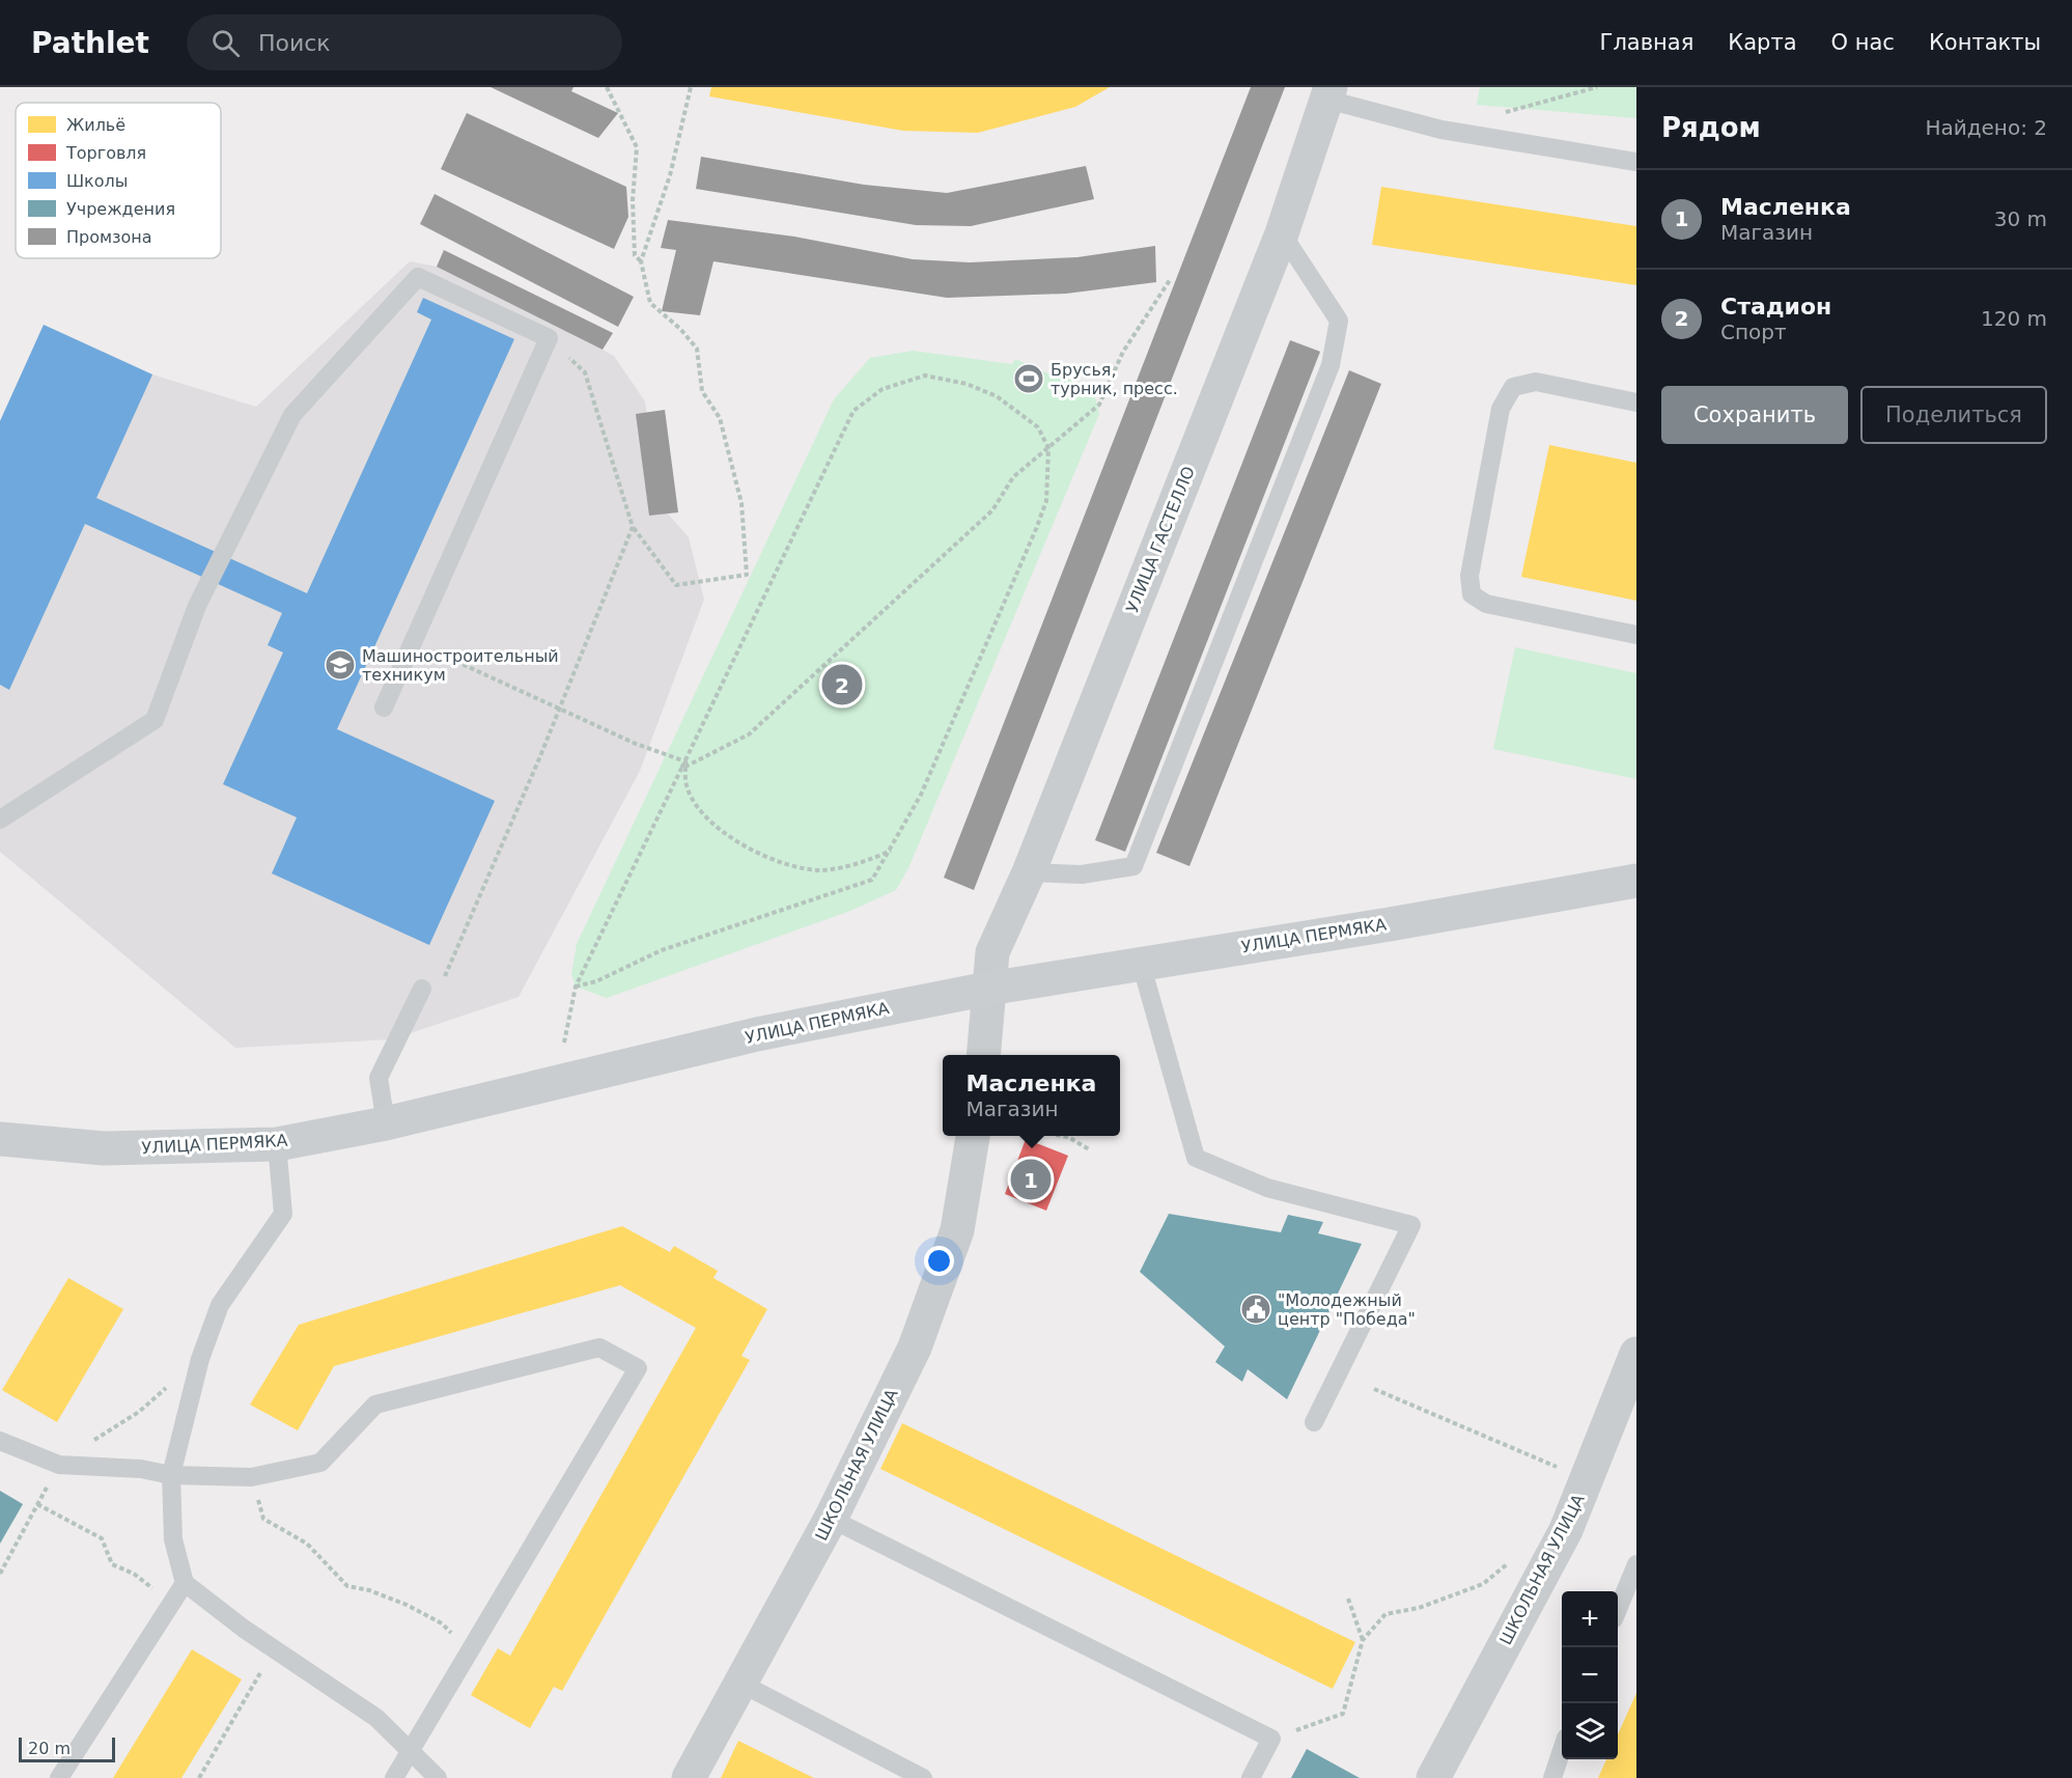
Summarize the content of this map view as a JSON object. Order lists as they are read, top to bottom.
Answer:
{
  "streets": {
    "main road": ["УЛИЦА ПЕРМЯКА"],
    "street": ["УЛИЦА ГАСТЕЛЛО", "ШКОЛЬНАЯ УЛИЦА"]
  },
  "crossings": [
    ["УЛИЦА ГАСТЕЛЛО", "УЛИЦА ПЕРМЯКА"]
  ],
  "places": {
    "sports": ["Брусья, турник, пресс."],
    "school or university": ["Машиностроительный техникум"],
    "public building": ["\"Молодежный центр \"Победа\""]
  },
  "legend": [
    "Жильё",
    "Торговля",
    "Школы",
    "Учреждения",
    "Промзона"
  ],
  "scale_bar": "20 m",
  "page": {
    "header": "Pathlet",
    "search": "Поиск",
    "nav": [
      "Главная",
      "Карта",
      "О нас",
      "Контакты"
    ],
    "heading": ["Рядом", "Найдено: 2"],
    "list": [
      {
        "mark": "1",
        "name": "Масленка",
        "note": "Магазин",
        "value": "30 m"
      },
      {
        "mark": "2",
        "name": "Стадион",
        "note": "Спорт",
        "value": "120 m"
      }
    ],
    "buttons": ["Сохранить", "Поделиться"],
    "pins": ["2", "1"],
    "popup": ["Масленка", "Магазин"],
    "map_buttons": ["+", "−"],
    "scale": "20 m"
  }
}
